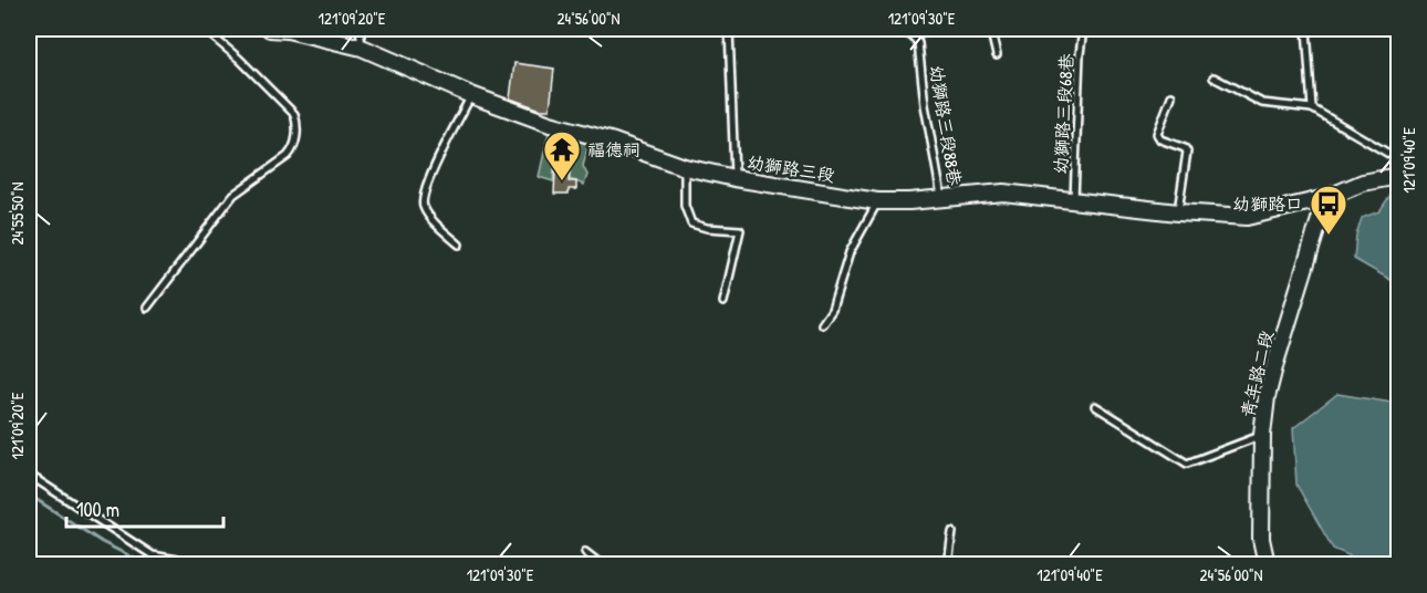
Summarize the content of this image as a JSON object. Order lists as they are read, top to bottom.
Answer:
{
  "streets": {
    "street": ["幼獅路三段", "青年路二段"],
    "lane": ["幼獅路三段68巷", "幼獅路三段88巷"]
  },
  "crossings": [
    ["幼獅路三段68巷", "幼獅路三段"],
    ["幼獅路三段88巷", "幼獅路三段"],
    ["幼獅路三段", "青年路二段"]
  ],
  "places": {
    "temple": ["福德祠"],
    "bus stop": ["幼獅路口"]
  },
  "scale_bar": "100 m",
  "coordinates": [
    "121°09'20\"E",
    "24°56'00\"N",
    "121°09'30\"E",
    "121°09'40\"E",
    "24°55'50\"N"
  ]
}
